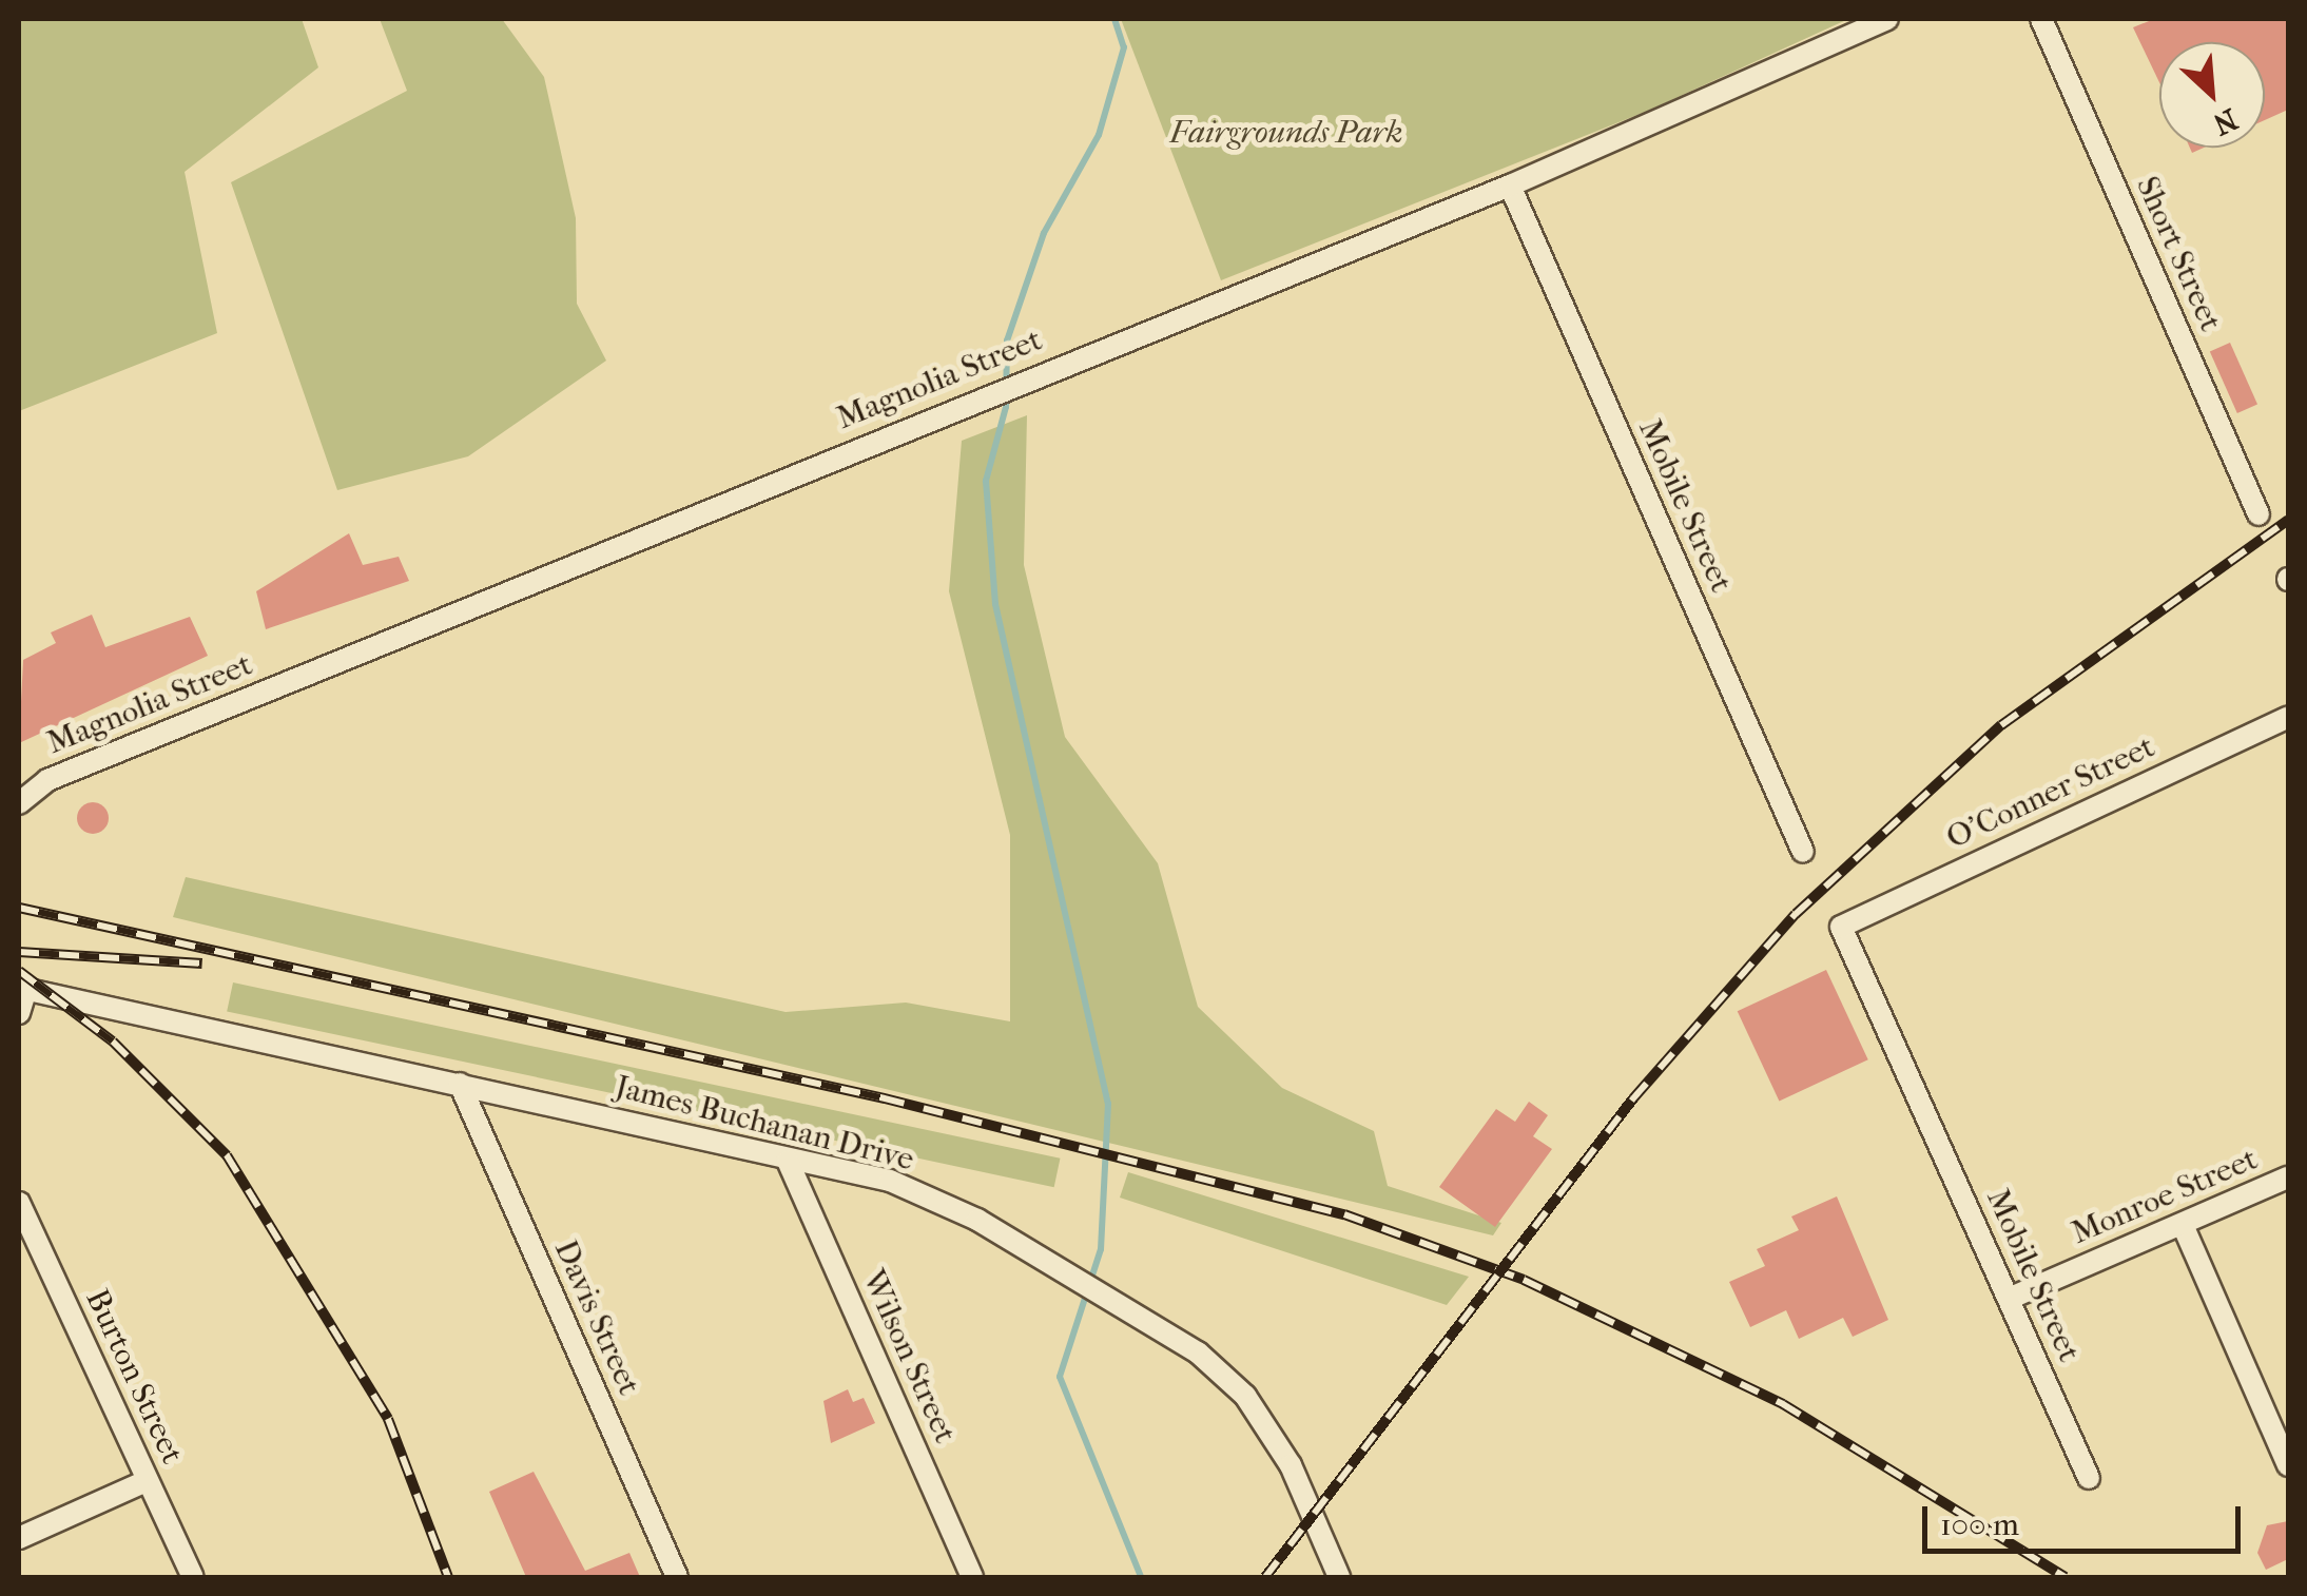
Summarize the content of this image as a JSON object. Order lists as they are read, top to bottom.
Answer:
{
  "streets": {
    "street": [
      "Short Street",
      "Magnolia Street",
      "Mobile Street",
      "O'Conner Street",
      "James Buchanan Drive",
      "Monroe Street",
      "Davis Street",
      "Wilson Street",
      "Burton Street"
    ]
  },
  "crossings": [
    ["Magnolia Street", "Mobile Street"],
    ["Mobile Street", "O'Conner Street"],
    ["Mobile Street", "Monroe Street"],
    ["James Buchanan Drive", "Davis Street"],
    ["James Buchanan Drive", "Wilson Street"]
  ],
  "parks": ["Fairgrounds Park"],
  "scale_bar": "100 m",
  "north": "bottom right"
}
